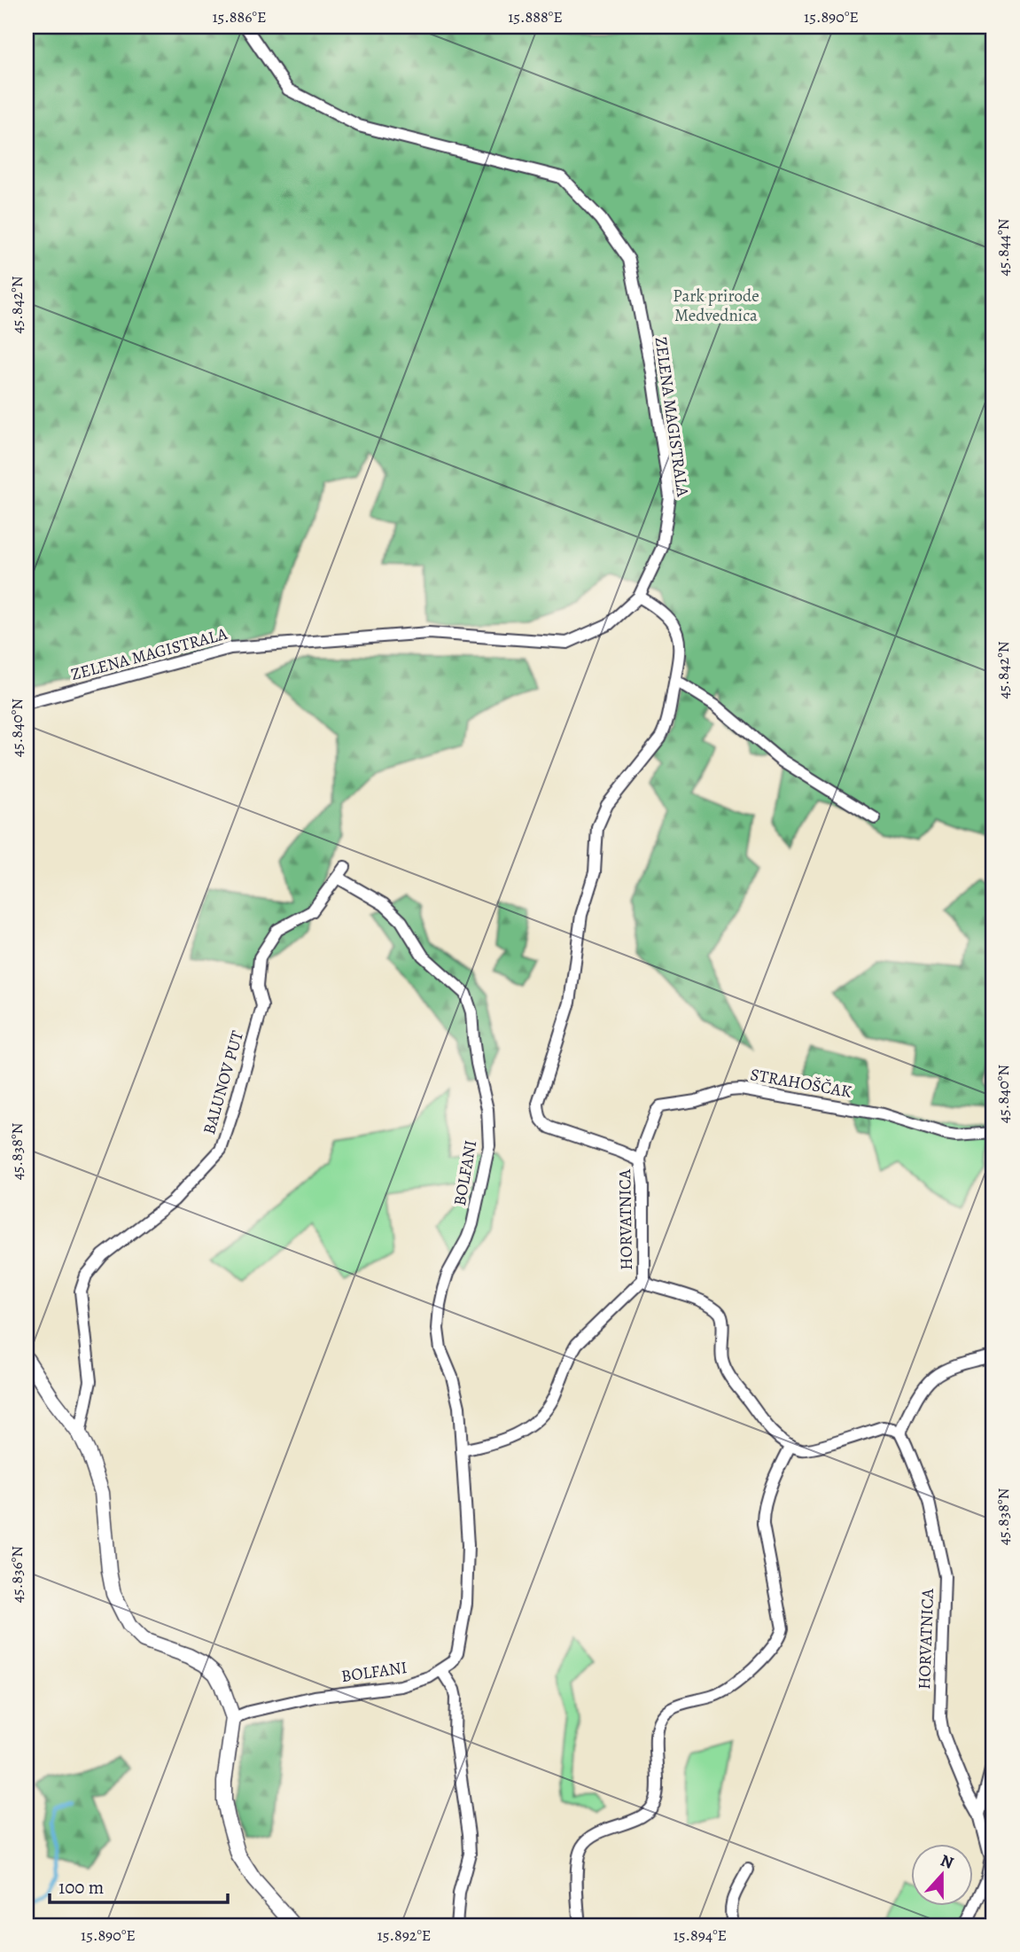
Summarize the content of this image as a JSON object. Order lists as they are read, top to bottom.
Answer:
{
  "streets": {
    "street": [
      "ZELENA MAGISTRALA",
      "BALUNOV PUT",
      "STRAHOŠČAK",
      "BOLFANI",
      "HORVATNICA"
    ]
  },
  "crossings": [
    ["ZELENA MAGISTRALA", "HORVATNICA"],
    ["BALUNOV PUT", "BOLFANI"],
    ["STRAHOŠČAK", "HORVATNICA"]
  ],
  "parks": ["Park prirode Medvednica"],
  "scale_bar": "100 m",
  "north": "top",
  "coordinates": [
    "15.886°E",
    "15.888°E",
    "15.890°E",
    "45.844°N",
    "45.842°N",
    "45.840°N",
    "45.838°N",
    "45.836°N",
    "15.892°E",
    "15.894°E"
  ]
}
